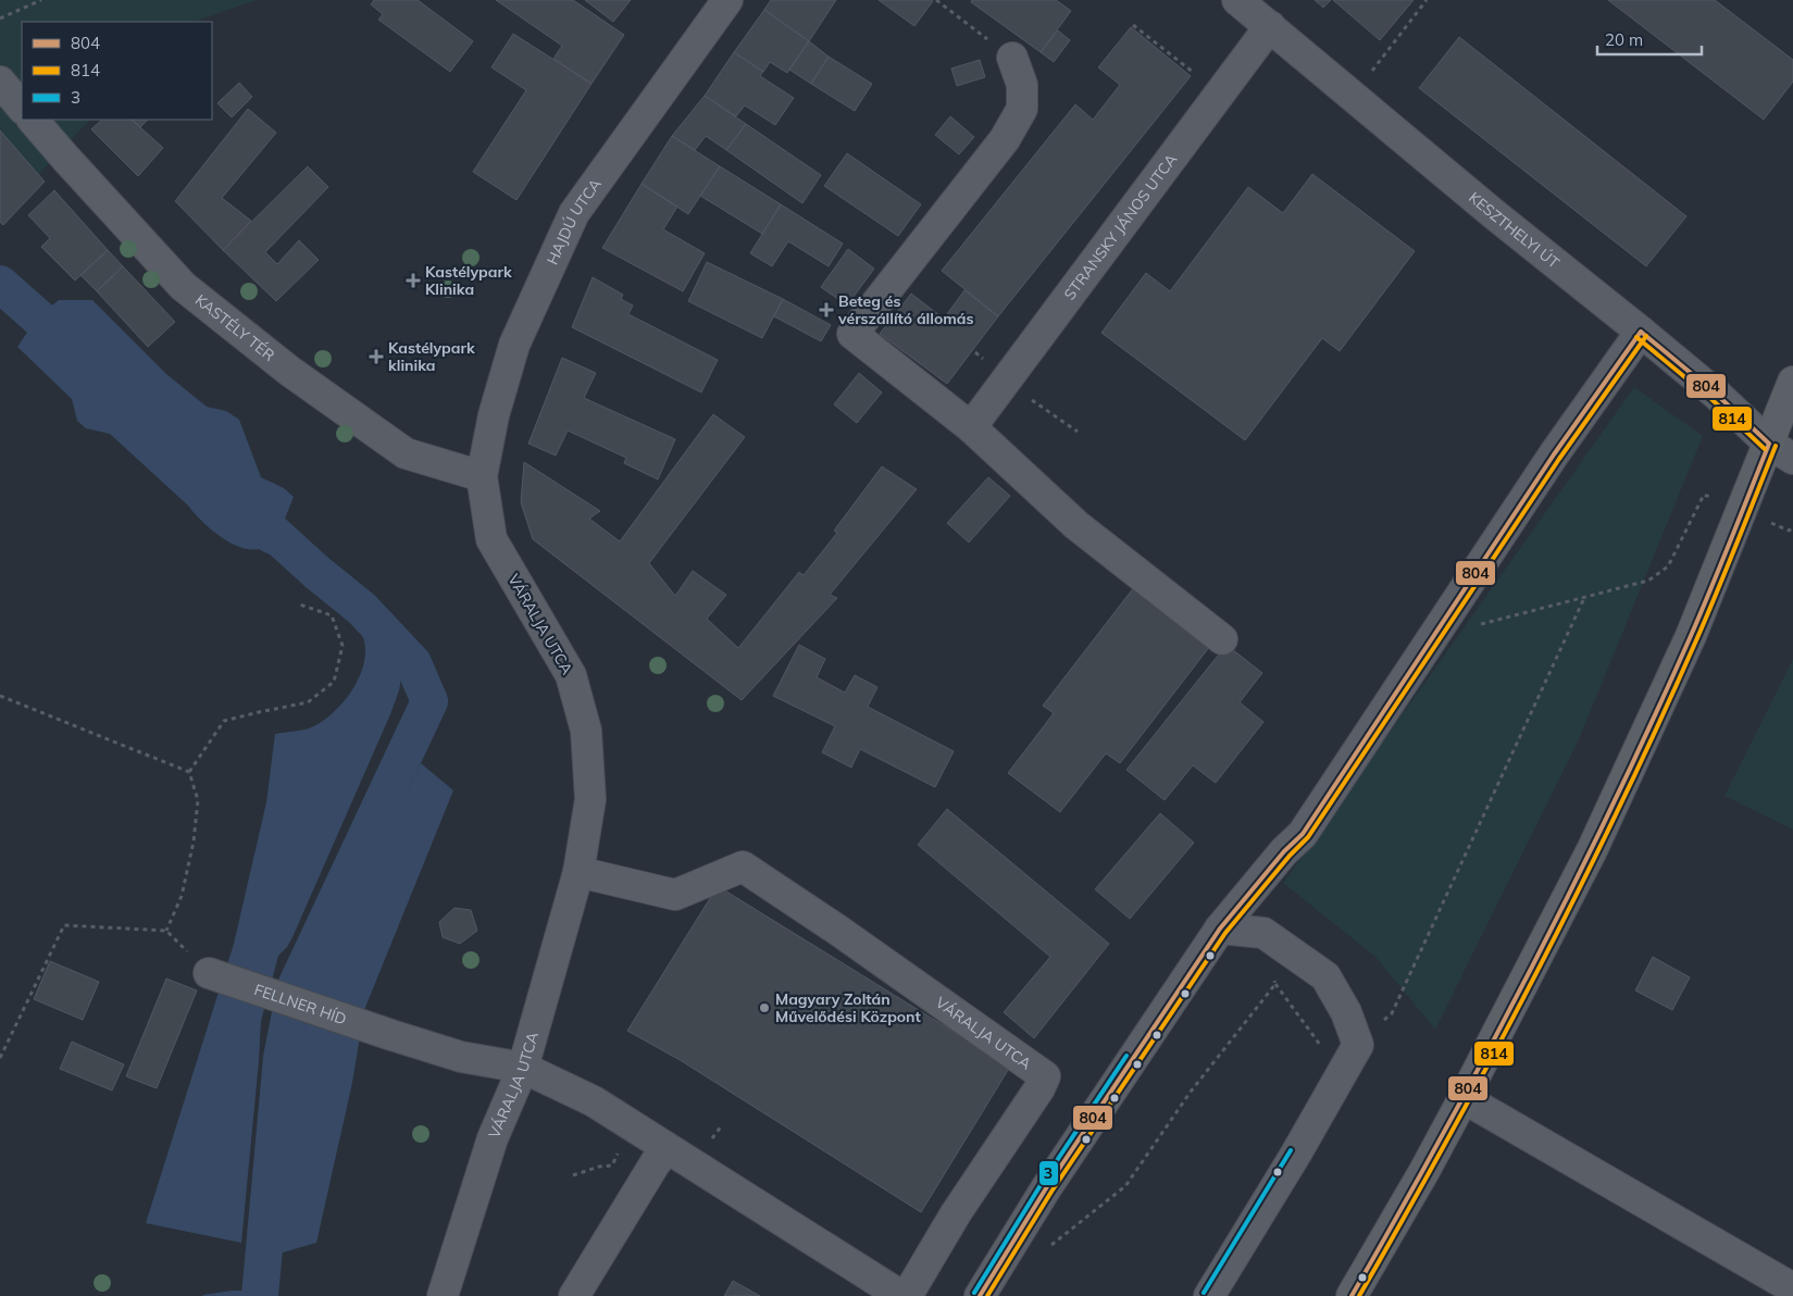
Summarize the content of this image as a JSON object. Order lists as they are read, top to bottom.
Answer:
{
  "streets": {
    "street": [
      "HAJDÚ UTCA",
      "STRANSKY JÁNOS UTCA",
      "KESZTHELYI ÚT",
      "KASTÉLY TÉR",
      "VÁRALJA UTCA",
      "FELLNER HÍD"
    ]
  },
  "crossings": [
    ["HAJDÚ UTCA", "KASTÉLY TÉR"],
    ["HAJDÚ UTCA", "VÁRALJA UTCA"],
    ["STRANSKY JÁNOS UTCA", "KESZTHELYI ÚT"],
    ["KASTÉLY TÉR", "VÁRALJA UTCA"],
    ["VÁRALJA UTCA", "FELLNER HÍD"]
  ],
  "places": {
    "health": ["Kastélypark Klinika", "Beteg és vérszállító állomás", "Kastélypark klinika"],
    "other": ["Magyary Zoltán Művelődési Központ"]
  },
  "lines": ["transit line 804", "transit line 814", "transit line 3"],
  "legend": ["804", "814", "3"],
  "scale_bar": "20 m"
}
